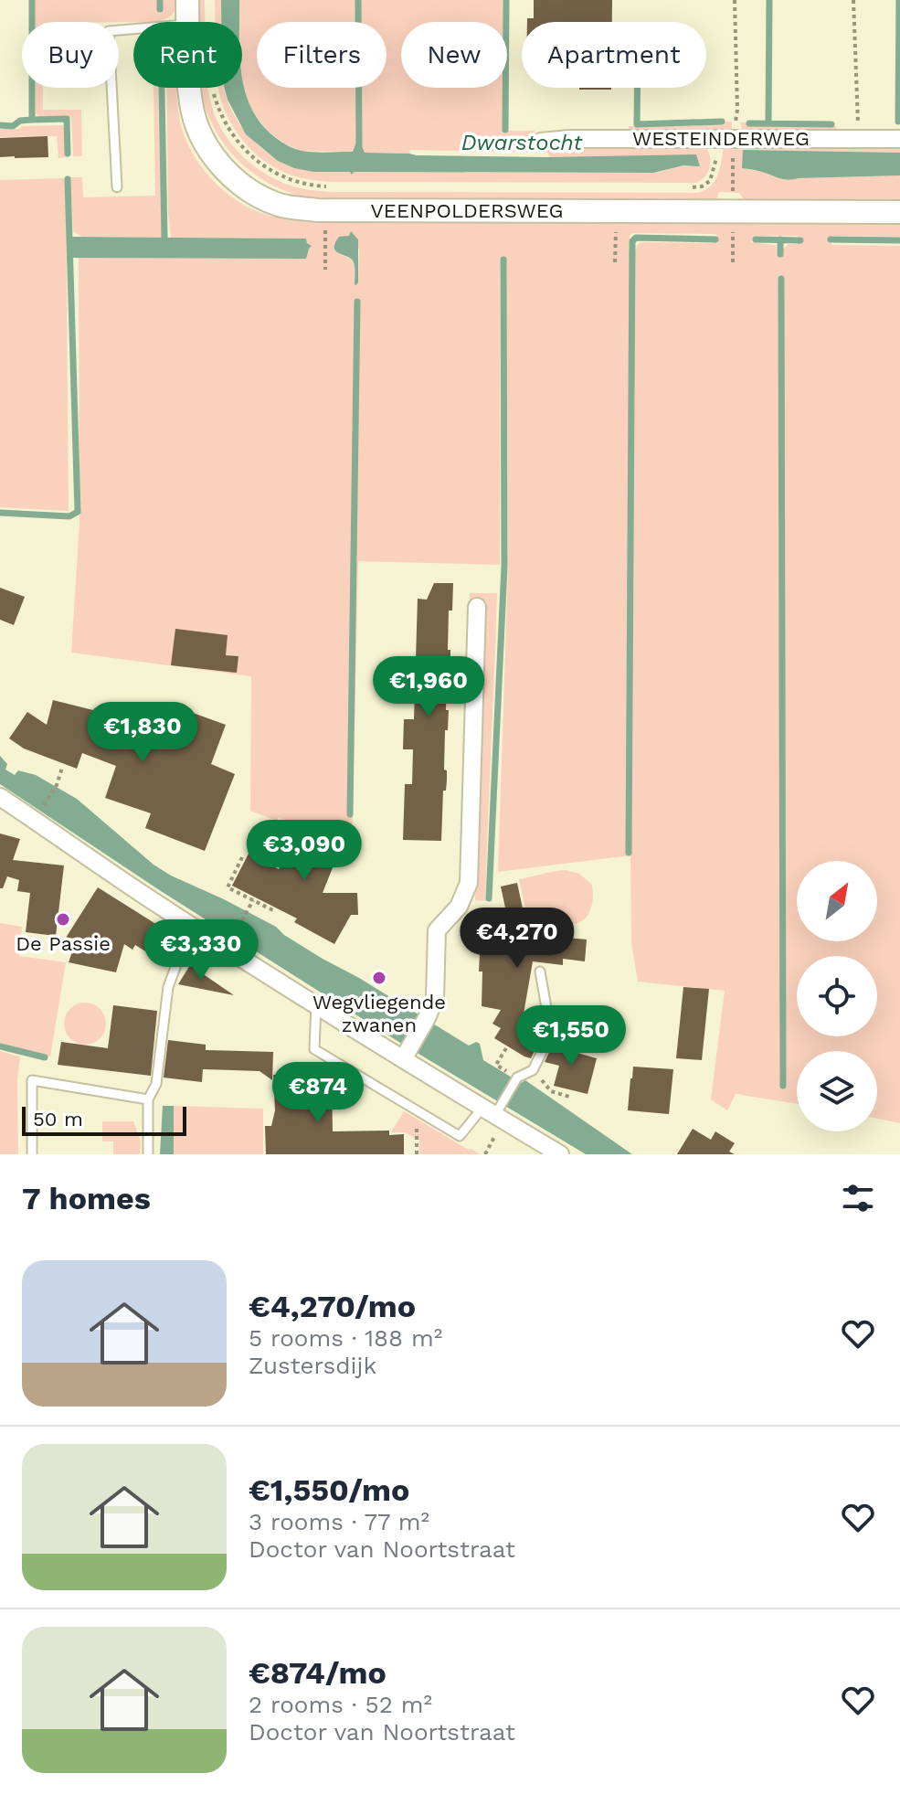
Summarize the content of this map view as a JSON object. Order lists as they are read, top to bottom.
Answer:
{
  "streets": {
    "street": ["WESTEINDERWEG", "VEENPOLDERSWEG"]
  },
  "water": ["Dwarstocht"],
  "places": ["De Passie", "Wegvliegende zwanen"],
  "scale_bar": "50 m",
  "north": "top right",
  "page": {
    "chip": [
      "Buy",
      "Rent",
      "Filters",
      "New",
      "Apartment"
    ],
    "price": [
      "€1,960",
      "€1,830",
      "€3,090",
      "€4,270",
      "€3,330",
      "€1,550",
      "€874"
    ],
    "scale": "50 m",
    "heading": "7 homes",
    "list": [
      {
        "name": "€4,270/mo",
        "note": "5 rooms · 188 m² · Zustersdijk"
      },
      {
        "name": "€1,550/mo",
        "note": "3 rooms · 77 m² · Doctor van Noortstraat"
      },
      {
        "name": "€874/mo",
        "note": "2 rooms · 52 m² · Doctor van Noortstraat"
      }
    ]
  }
}
